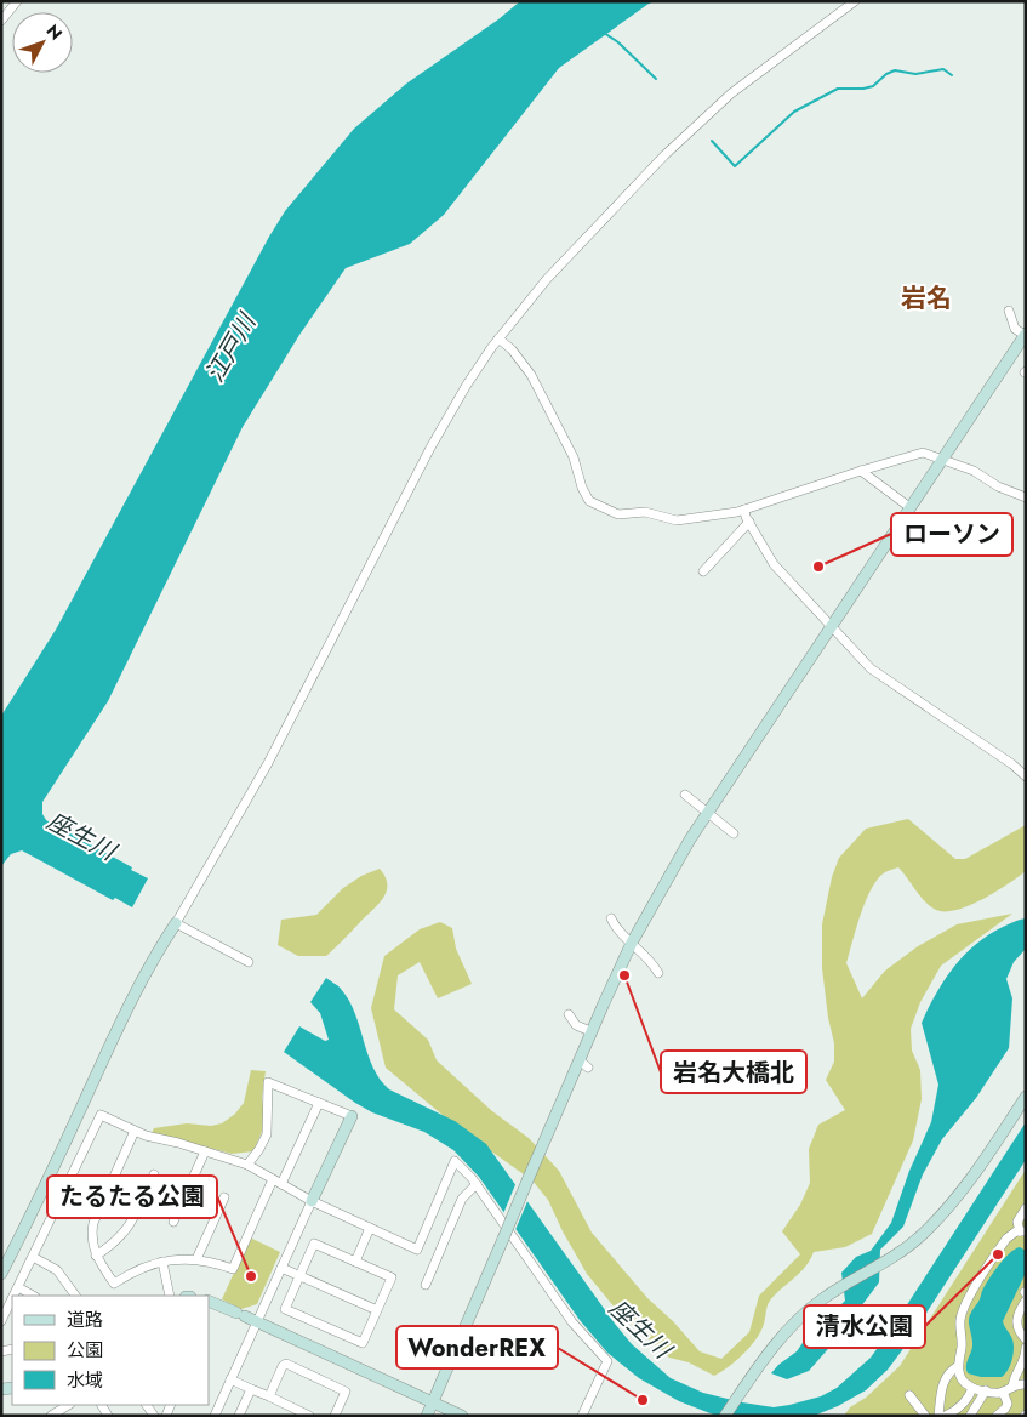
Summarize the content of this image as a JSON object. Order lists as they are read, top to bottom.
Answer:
{
  "districts": ["岩名"],
  "water": ["江戸川", "座生川"],
  "places": [
    "ローソン",
    "岩名大橋北",
    "清水公園",
    "たるたる公園",
    "WonderREX"
  ],
  "legend": ["道路", "公園", "水域"],
  "north": "top right"
}
